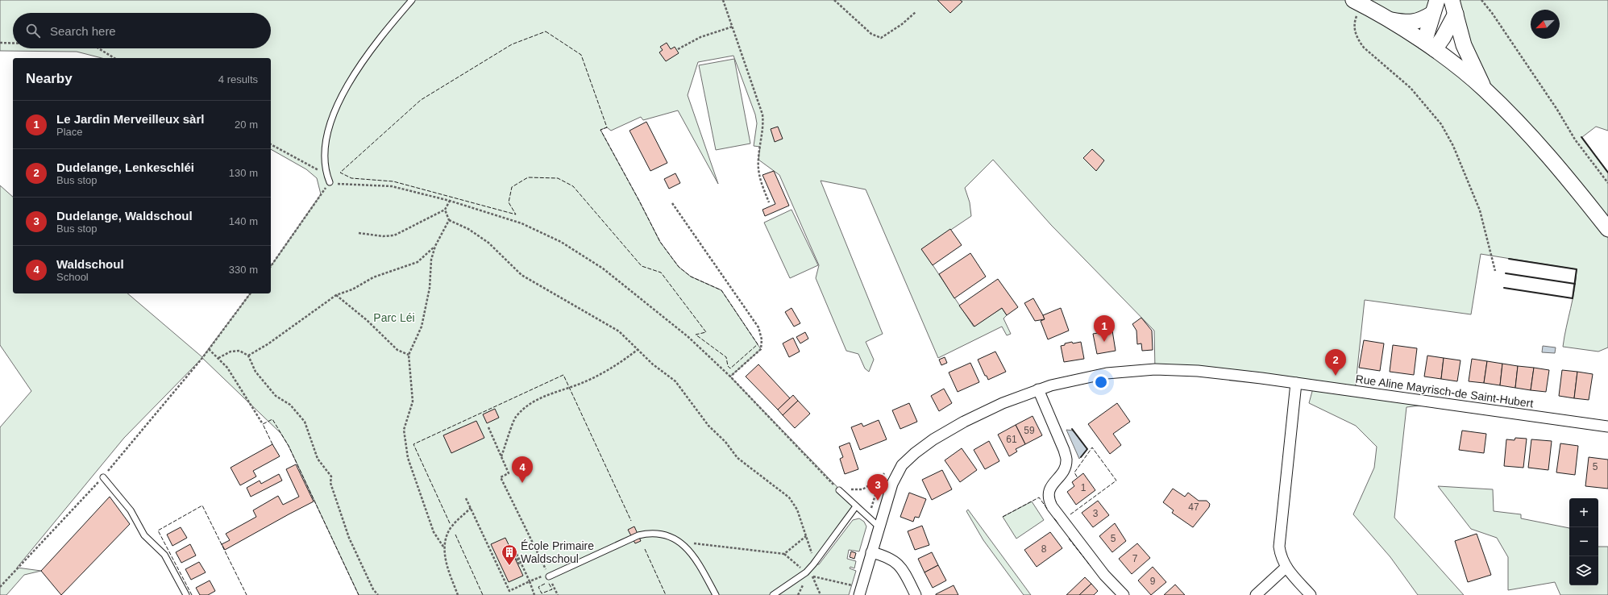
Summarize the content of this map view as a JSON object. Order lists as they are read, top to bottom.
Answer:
{
  "streets": {
    "street": ["Rue Aline Mayrisch-de Saint-Hubert"]
  },
  "parks": ["Parc Léi"],
  "places": {
    "building": ["École Primaire Waldschoul"]
  },
  "house_numbers": [
    "59",
    "61",
    "5",
    "1",
    "47",
    "3",
    "5",
    "8",
    "7",
    "9"
  ],
  "north": "bottom left",
  "page": {
    "search": "Search here",
    "heading": ["Nearby", "4 results"],
    "list": [
      {
        "mark": "1",
        "name": "Le Jardin Merveilleux sàrl",
        "note": "Place",
        "value": "20 m"
      },
      {
        "mark": "2",
        "name": "Dudelange, Lenkeschléi",
        "note": "Bus stop",
        "value": "130 m"
      },
      {
        "mark": "3",
        "name": "Dudelange, Waldschoul",
        "note": "Bus stop",
        "value": "140 m"
      },
      {
        "mark": "4",
        "name": "Waldschoul",
        "note": "School",
        "value": "330 m"
      }
    ],
    "pins": [
      "1",
      "2",
      "4",
      "3"
    ],
    "map_buttons": ["+", "−"]
  }
}
